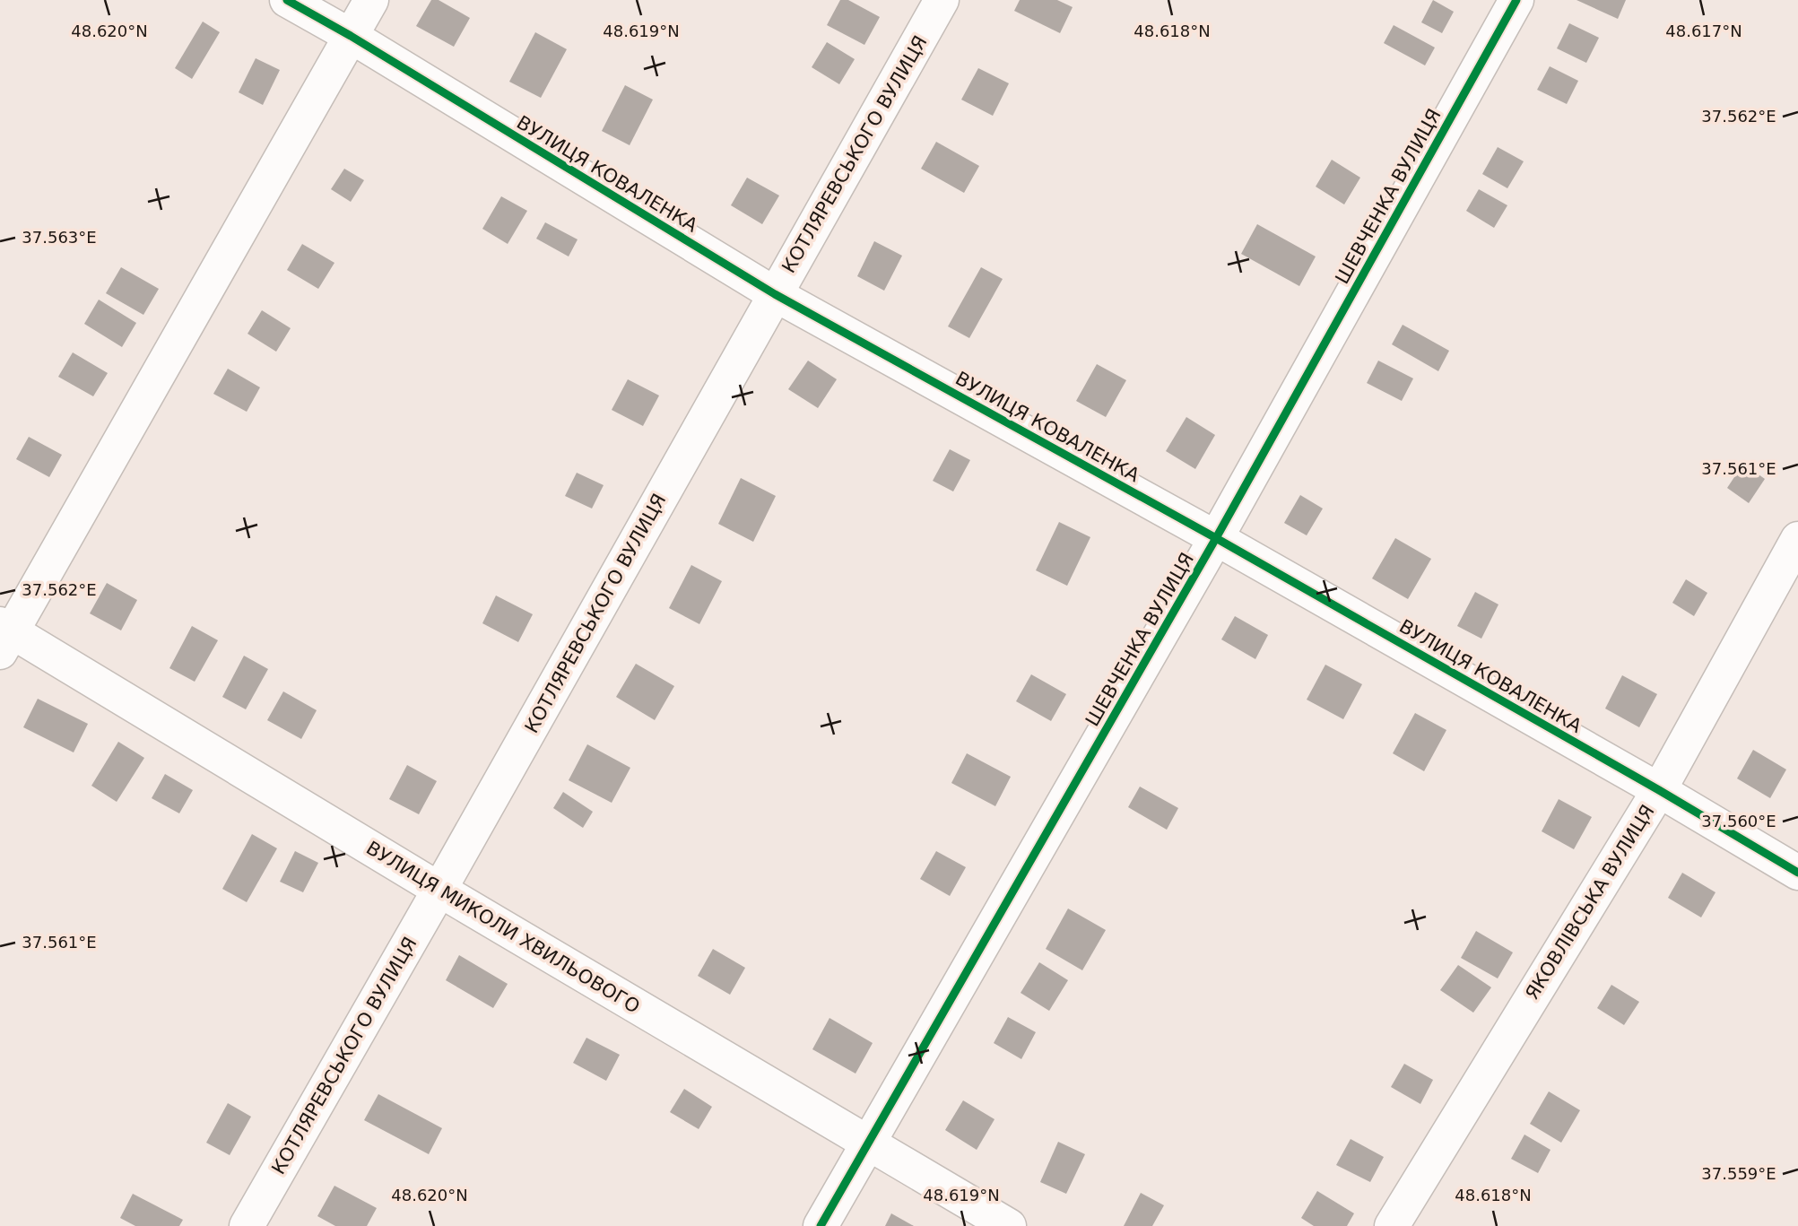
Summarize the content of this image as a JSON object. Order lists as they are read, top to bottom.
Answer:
{
  "streets": {
    "street": [
      "КОТЛЯРЕВСЬКОГО ВУЛИЦЯ",
      "ВУЛИЦЯ КОВАЛЕНКА",
      "ШЕВЧЕНКА ВУЛИЦЯ",
      "ЯКОВЛІВСЬКА ВУЛИЦЯ",
      "ВУЛИЦЯ МИКОЛИ ХВИЛЬОВОГО"
    ]
  },
  "crossings": [
    ["КОТЛЯРЕВСЬКОГО ВУЛИЦЯ", "ВУЛИЦЯ КОВАЛЕНКА"],
    ["КОТЛЯРЕВСЬКОГО ВУЛИЦЯ", "ВУЛИЦЯ МИКОЛИ ХВИЛЬОВОГО"],
    ["ВУЛИЦЯ КОВАЛЕНКА", "ШЕВЧЕНКА ВУЛИЦЯ"],
    ["ВУЛИЦЯ КОВАЛЕНКА", "ЯКОВЛІВСЬКА ВУЛИЦЯ"],
    ["ШЕВЧЕНКА ВУЛИЦЯ", "ВУЛИЦЯ МИКОЛИ ХВИЛЬОВОГО"]
  ],
  "coordinates": [
    "48.620°N",
    "48.619°N",
    "48.618°N",
    "48.617°N",
    "37.562°E",
    "37.563°E",
    "37.561°E",
    "37.560°E",
    "37.559°E"
  ]
}
